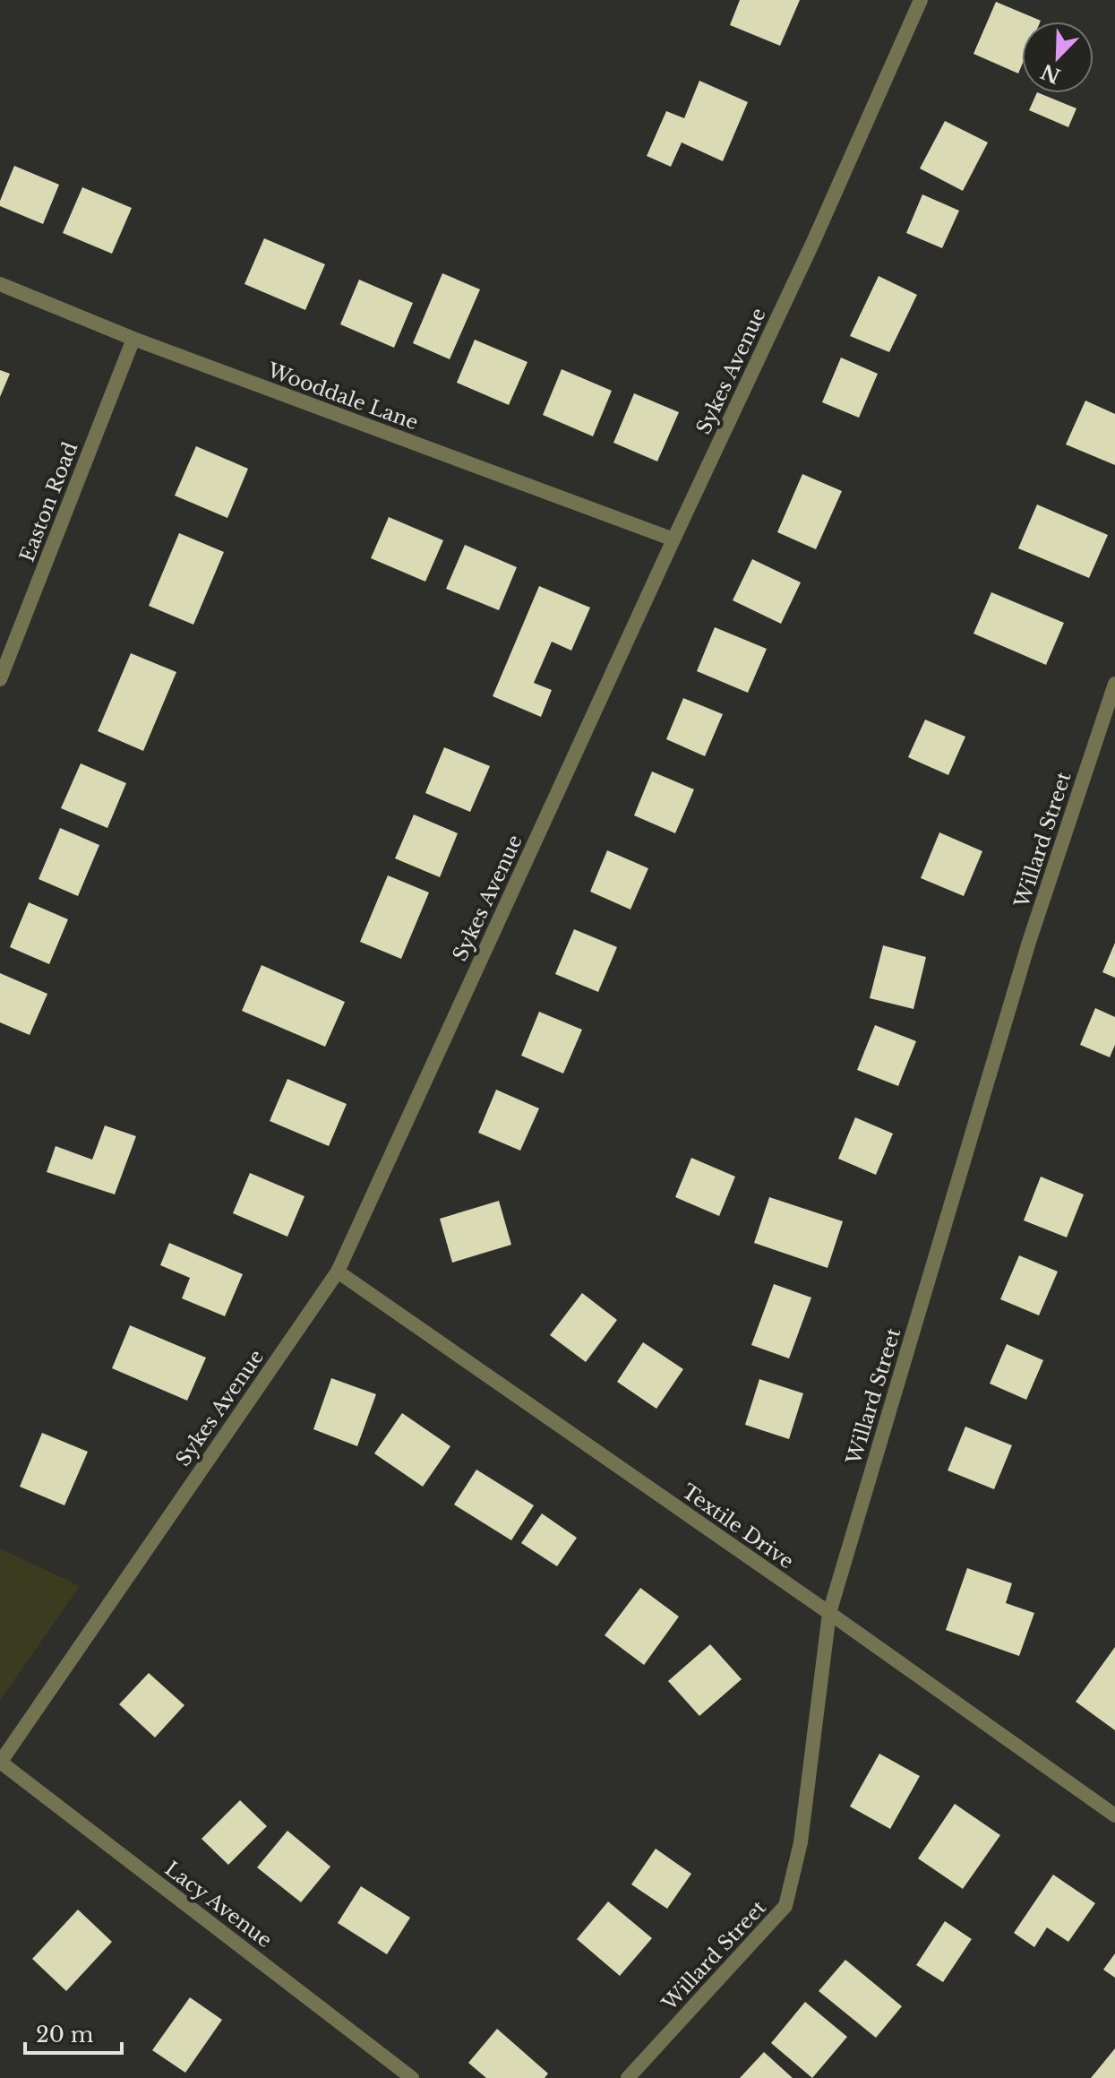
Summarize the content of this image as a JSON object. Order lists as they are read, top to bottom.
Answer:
{
  "streets": {
    "street": [
      "Sykes Avenue",
      "Wooddale Lane",
      "Easton Road",
      "Willard Street",
      "Textile Drive",
      "Lacy Avenue"
    ]
  },
  "crossings": [
    ["Sykes Avenue", "Wooddale Lane"],
    ["Sykes Avenue", "Textile Drive"],
    ["Sykes Avenue", "Lacy Avenue"],
    ["Wooddale Lane", "Easton Road"],
    ["Willard Street", "Textile Drive"]
  ],
  "scale_bar": "20 m",
  "north": "bottom left"
}
